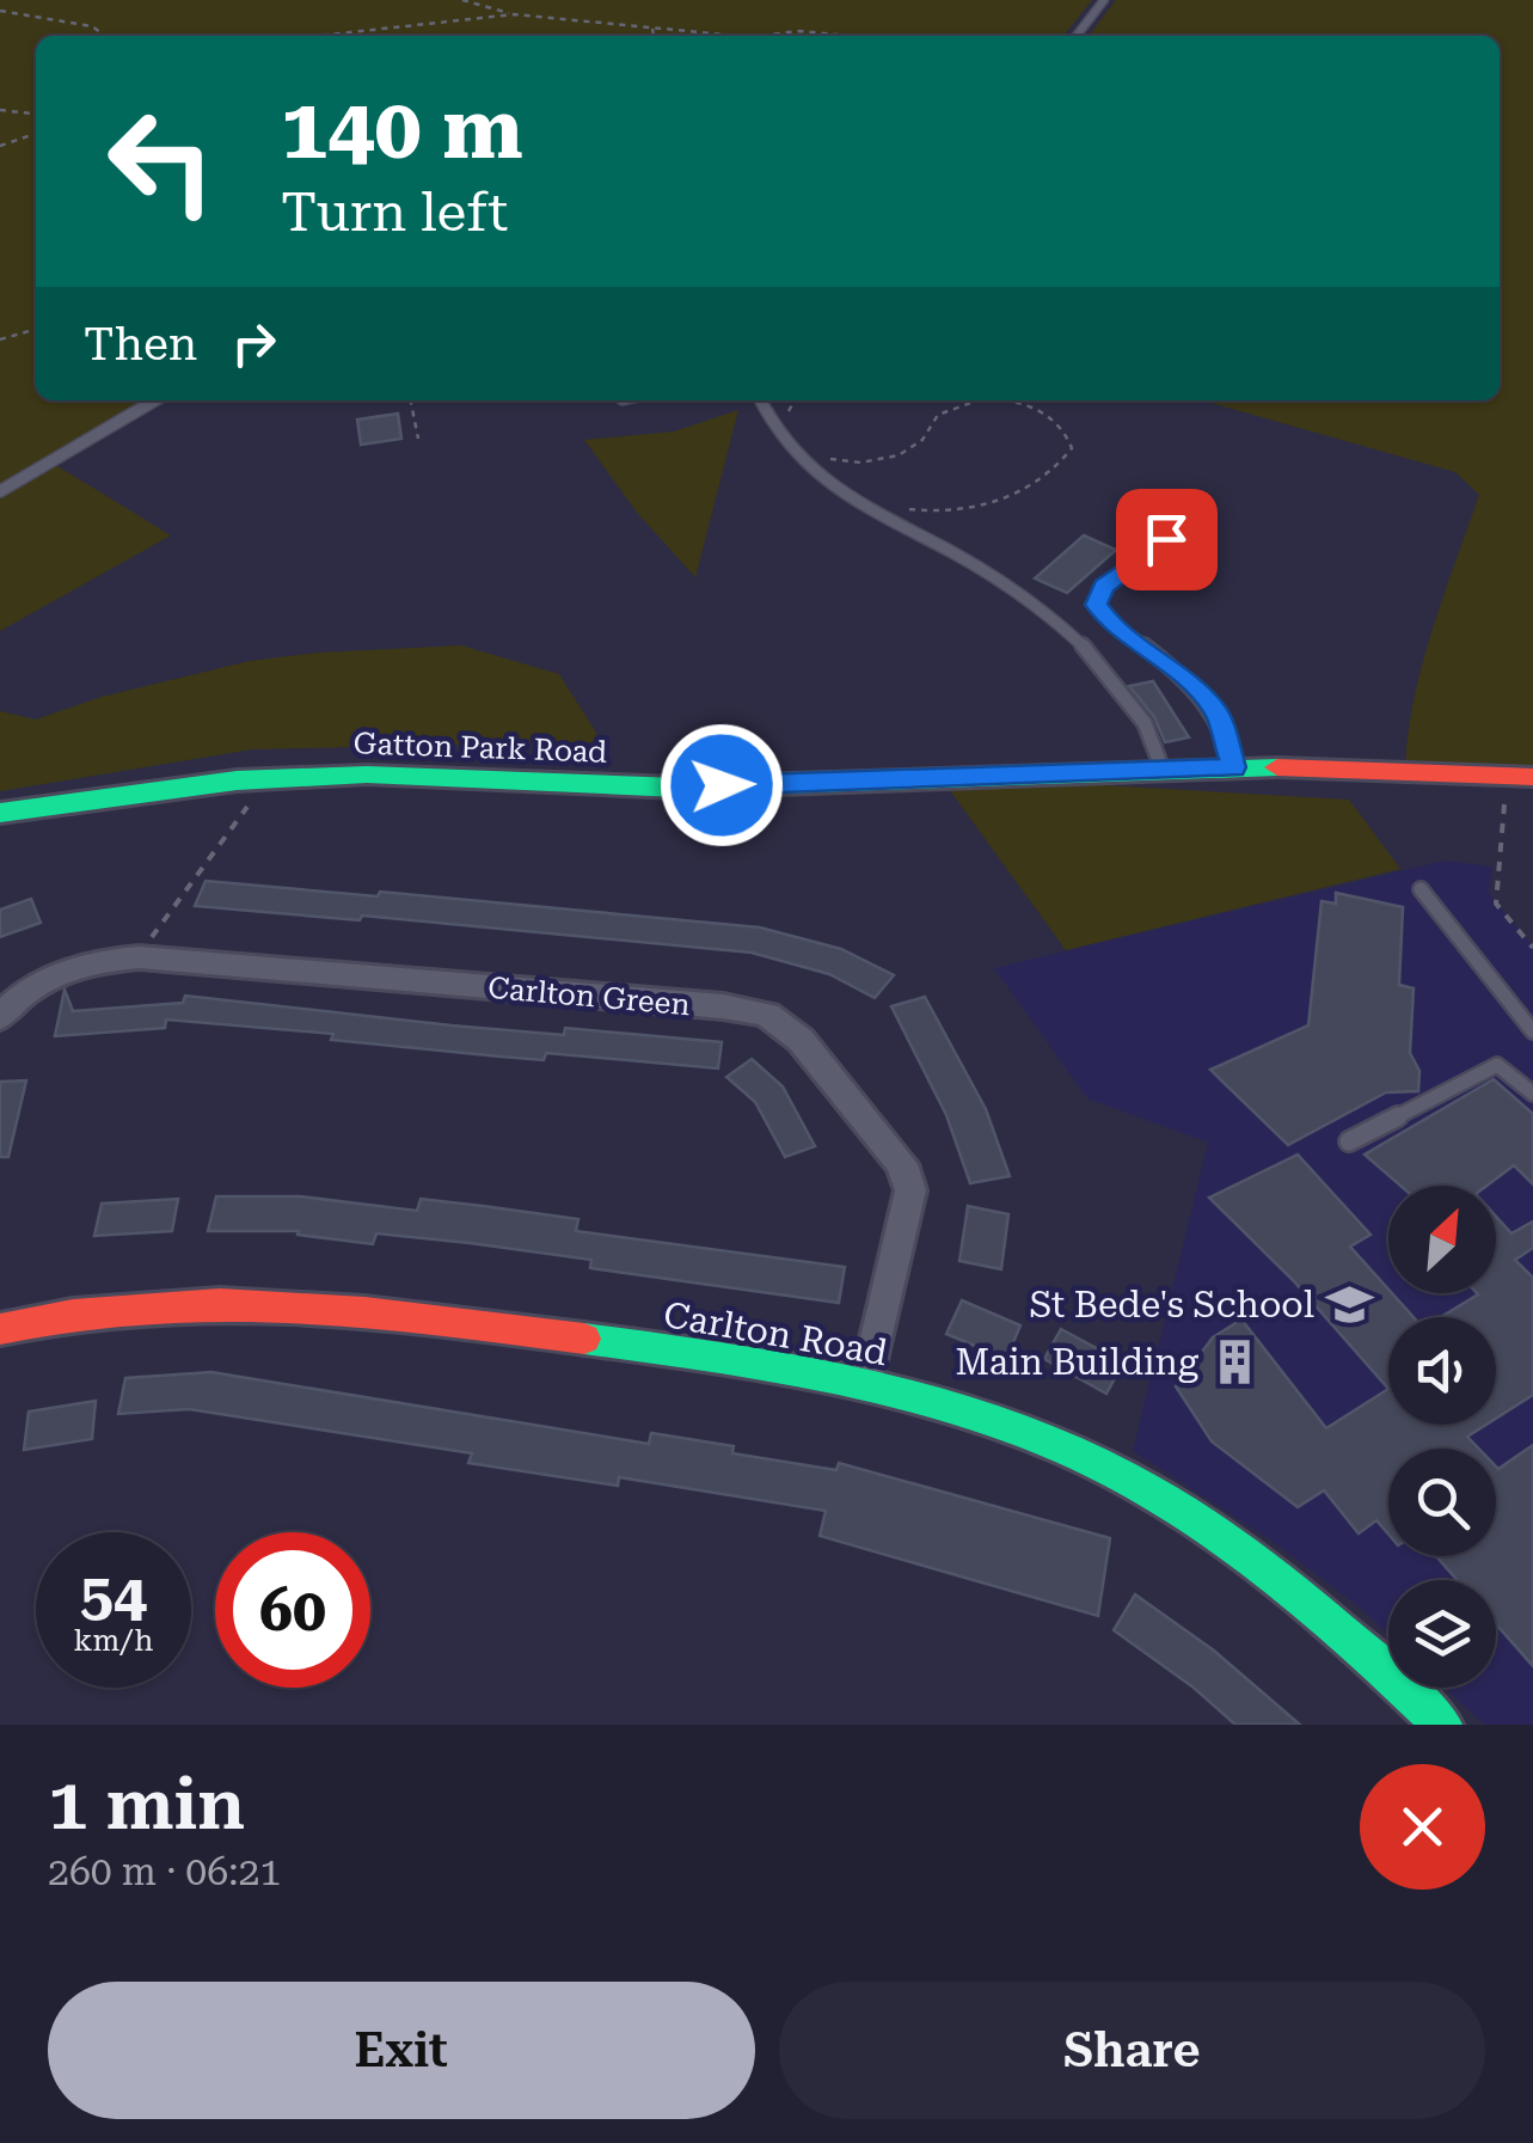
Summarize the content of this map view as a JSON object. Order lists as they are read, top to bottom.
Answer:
{
  "streets": {
    "main road": ["Gatton Park Road", "Carlton Road"],
    "street": ["Carlton Green"]
  },
  "crossings": [
    ["Carlton Green", "Carlton Road"]
  ],
  "places": {
    "school or university": ["St Bede's School"],
    "building": ["Main Building"]
  },
  "north": "top right",
  "page": {
    "turn": ["140 m", "Turn left"],
    "then": "Then",
    "speed": "54 km/h",
    "limit": "60",
    "heading": ["1 min", "260 m · 06:21"],
    "buttons": ["Exit", "Share"]
  }
}
